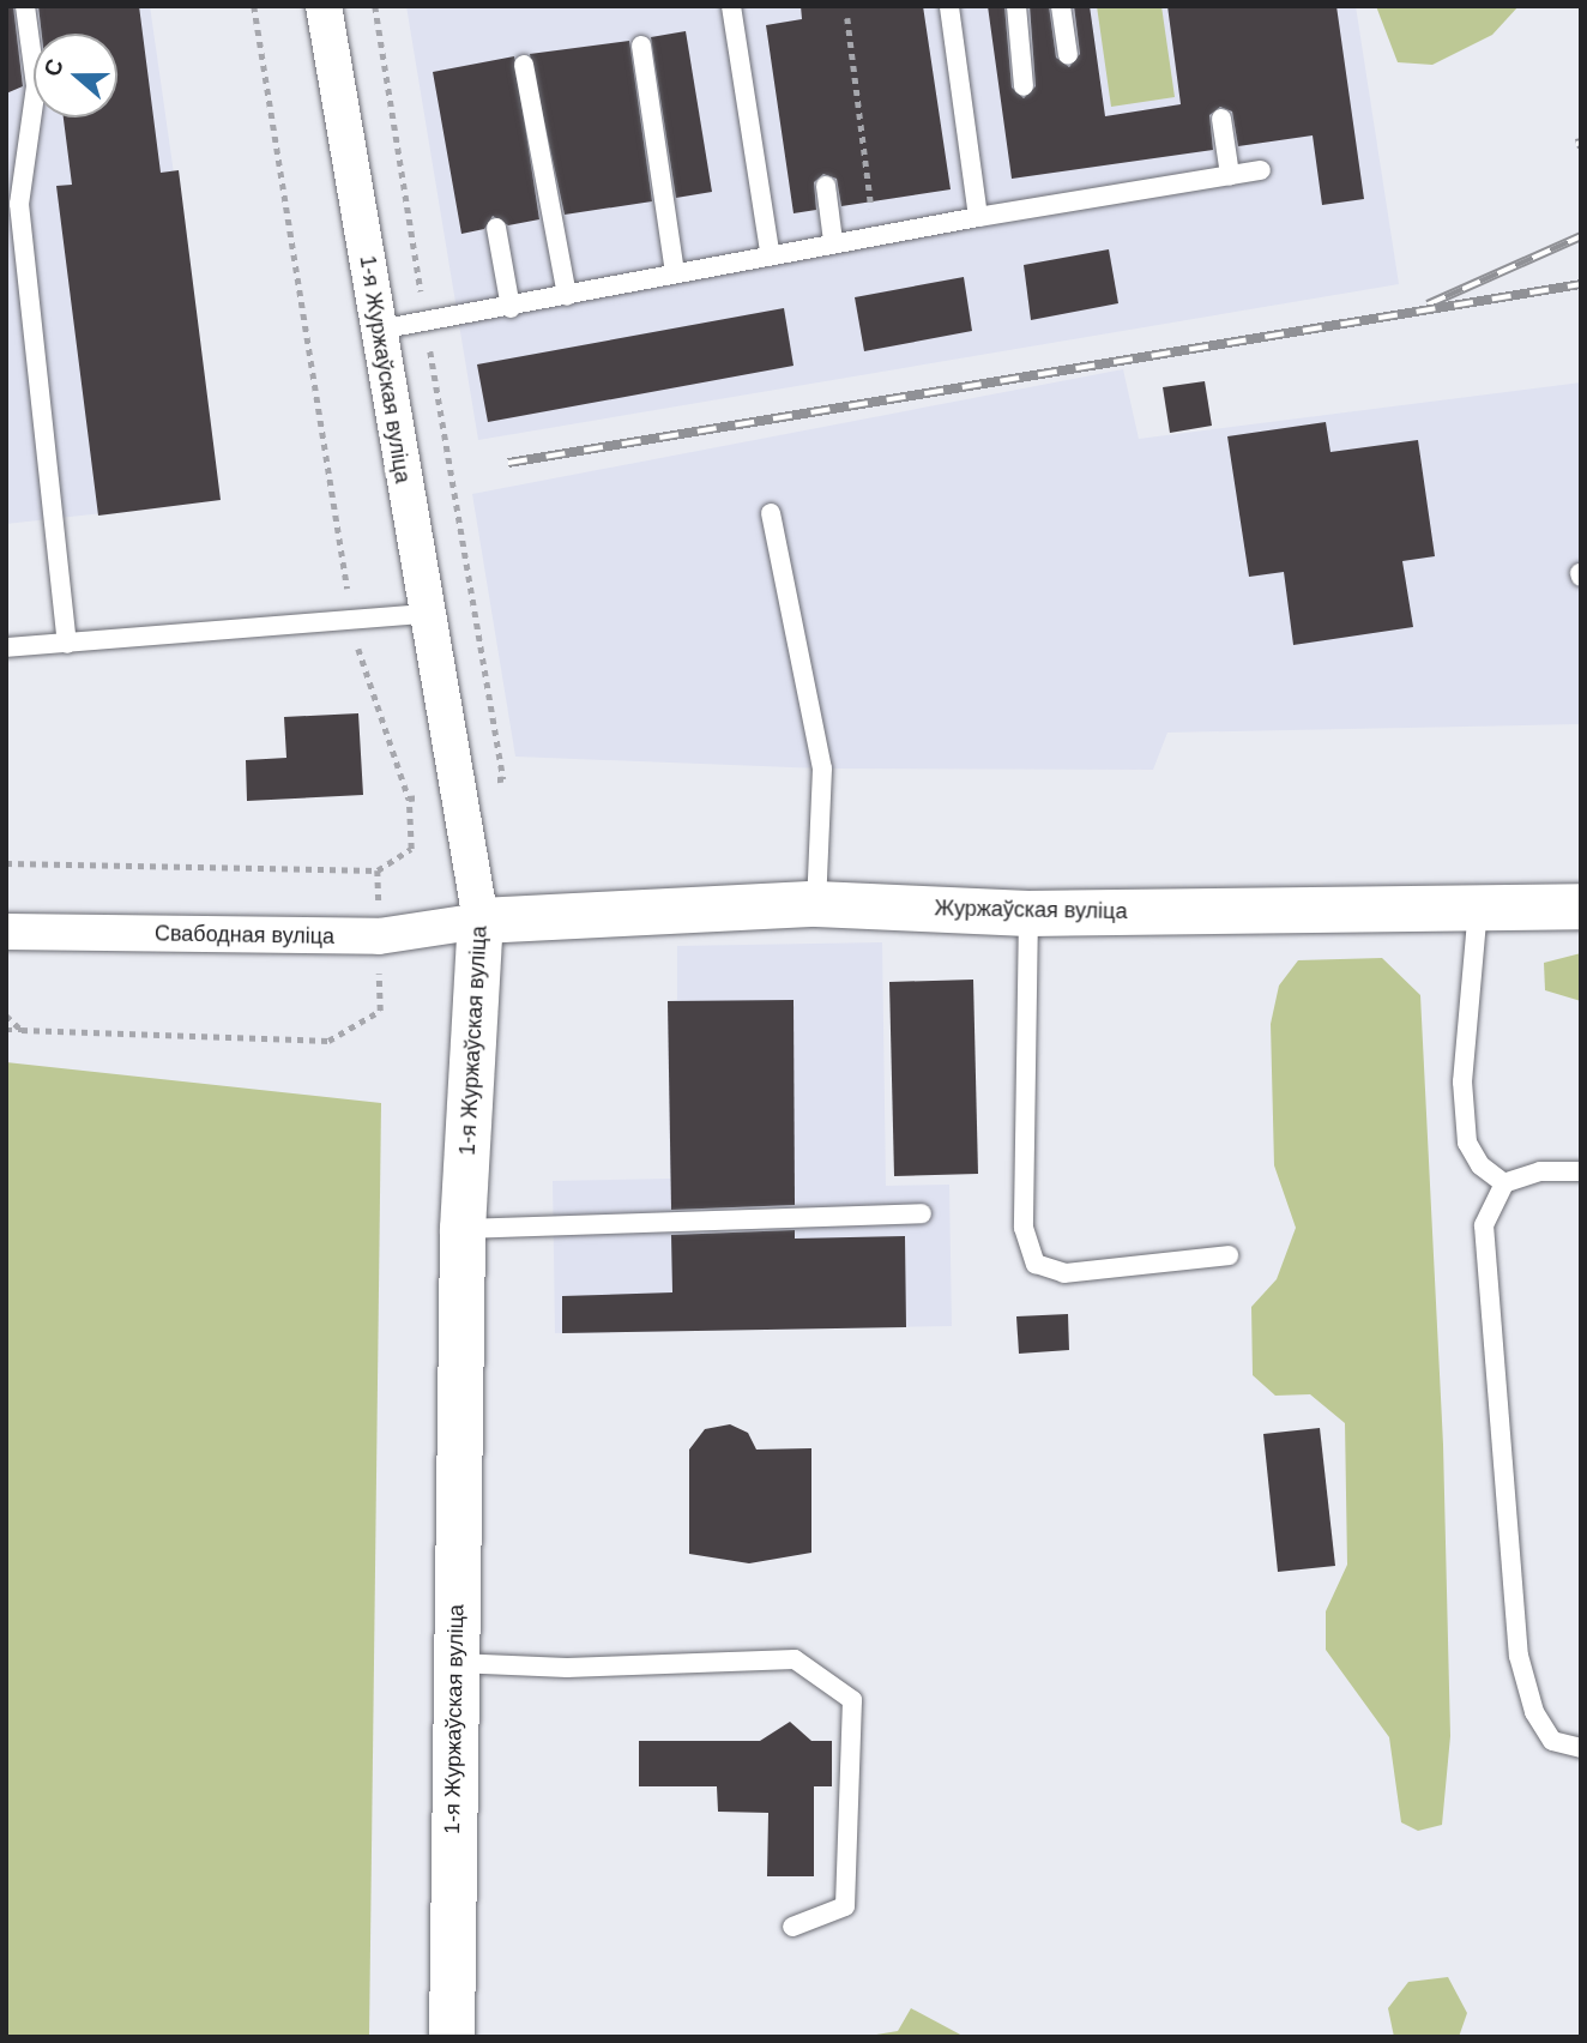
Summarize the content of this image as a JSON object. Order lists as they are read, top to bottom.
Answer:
{
  "streets": {
    "street": ["1-я Журжаўская вуліца", "Журжаўская вуліца", "Свабодная вуліца"]
  },
  "crossings": [
    ["1-я Журжаўская вуліца", "Журжаўская вуліца"],
    ["1-я Журжаўская вуліца", "Свабодная вуліца"],
    ["Журжаўская вуліца", "Свабодная вуліца"]
  ],
  "north": "left"
}
